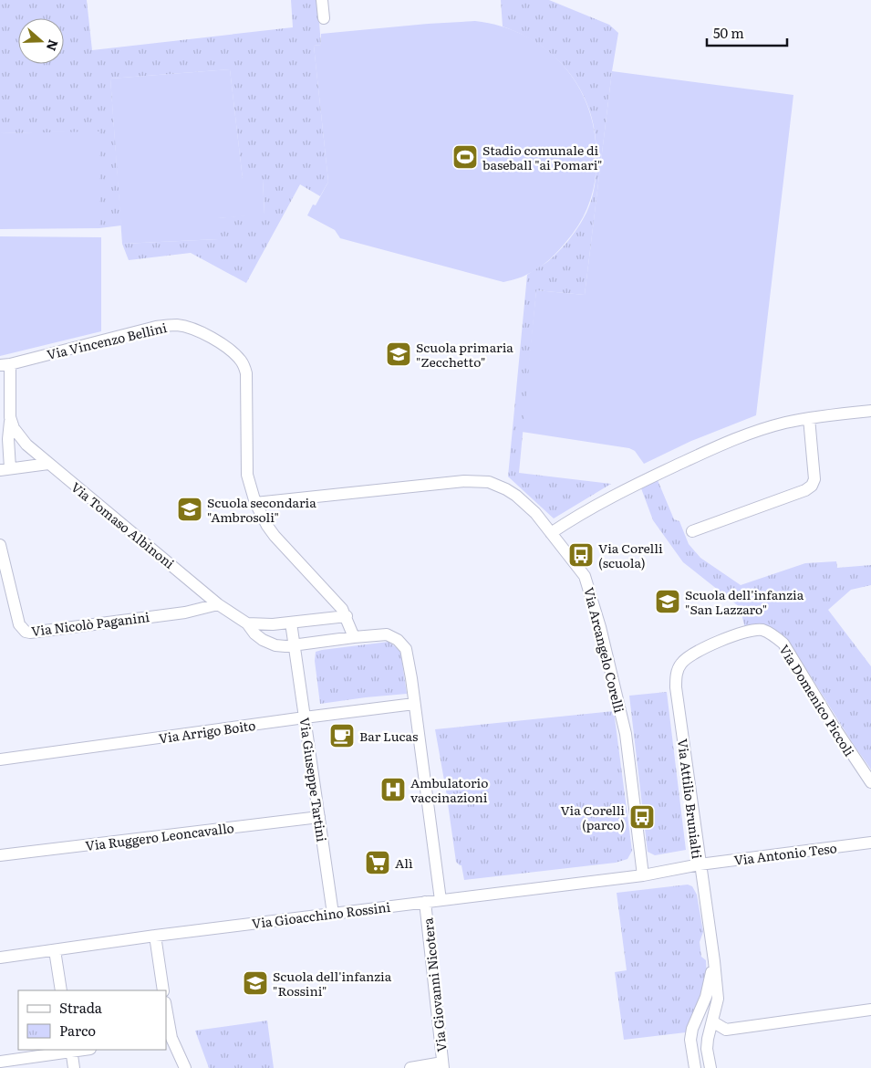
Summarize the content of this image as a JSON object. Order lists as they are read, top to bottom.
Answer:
{
  "streets": {
    "street": [
      "Via Vincenzo Bellini",
      "Via Tomaso Albinoni",
      "Via Nicolò Paganini",
      "Via Arcangelo Corelli",
      "Via Domenico Piccoli",
      "Via Arrigo Boito",
      "Via Giuseppe Tartini",
      "Via Attilio Brunialti",
      "Via Ruggero Leoncavallo",
      "Via Antonio Teso",
      "Via Gioacchino Rossini",
      "Via Giovanni Nicotera"
    ]
  },
  "crossings": [
    ["Via Vincenzo Bellini", "Via Tomaso Albinoni"],
    ["Via Vincenzo Bellini", "Via Arcangelo Corelli"],
    ["Via Tomaso Albinoni", "Via Nicolò Paganini"],
    ["Via Tomaso Albinoni", "Via Arrigo Boito"],
    ["Via Tomaso Albinoni", "Via Giuseppe Tartini"],
    ["Via Tomaso Albinoni", "Via Gioacchino Rossini"],
    ["Via Arcangelo Corelli", "Via Antonio Teso"],
    ["Via Arcangelo Corelli", "Via Gioacchino Rossini"],
    ["Via Domenico Piccoli", "Via Attilio Brunialti"],
    ["Via Arrigo Boito", "Via Giuseppe Tartini"],
    ["Via Giuseppe Tartini", "Via Ruggero Leoncavallo"],
    ["Via Giuseppe Tartini", "Via Gioacchino Rossini"],
    ["Via Attilio Brunialti", "Via Antonio Teso"],
    ["Via Antonio Teso", "Via Gioacchino Rossini"],
    ["Via Gioacchino Rossini", "Via Giovanni Nicotera"]
  ],
  "places": {
    "sports": ["Stadio comunale di baseball \"ai Pomari\""],
    "school or university": [
      "Scuola primaria \"Zecchetto\"",
      "Scuola secondaria \"Ambrosoli\"",
      "Scuola dell'infanzia \"San Lazzaro\"",
      "Scuola dell'infanzia \"Rossini\""
    ],
    "bus stop": ["Via Corelli (scuola)", "Via Corelli (parco)"],
    "cafe": ["Bar Lucas"],
    "hospital": ["Ambulatorio vaccinazioni"],
    "supermarket": ["Alì"]
  },
  "legend": ["Strada", "Parco"],
  "scale_bar": "50 m",
  "north": "right"
}
